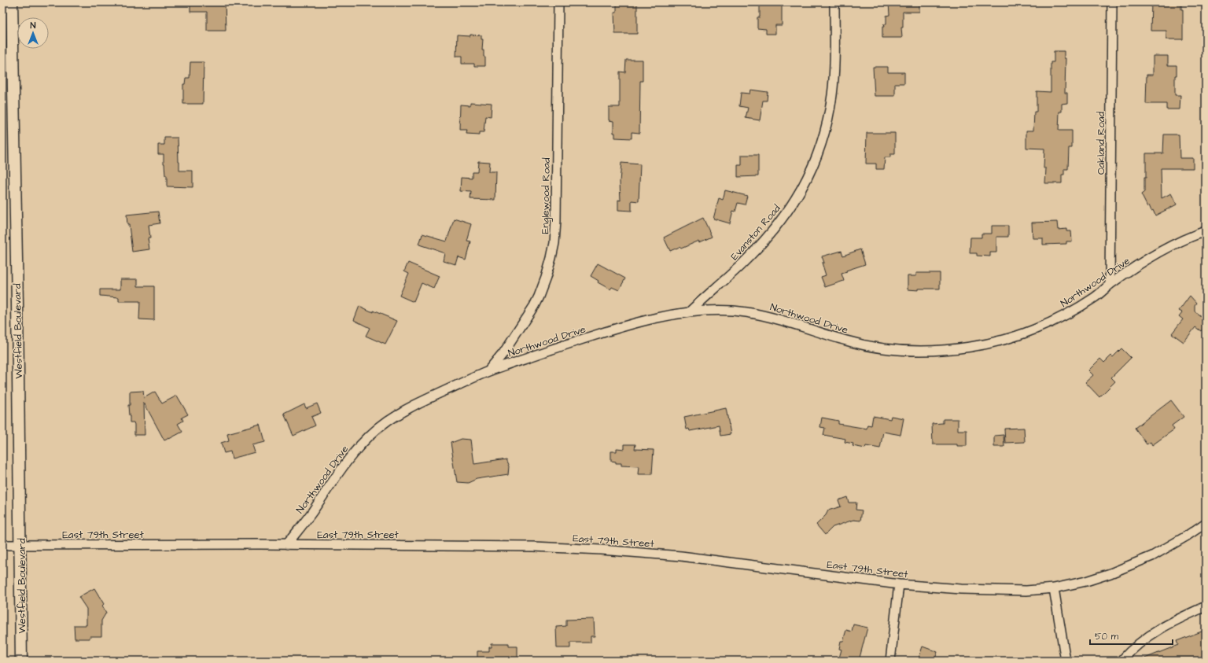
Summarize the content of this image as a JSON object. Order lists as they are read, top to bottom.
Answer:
{
  "streets": {
    "street": [
      "Oakland Road",
      "Englewood Road",
      "Evanston Road",
      "Northwood Drive",
      "Westfield Boulevard",
      "East 79th Street"
    ]
  },
  "crossings": [
    ["Oakland Road", "Northwood Drive"],
    ["Englewood Road", "Northwood Drive"],
    ["Evanston Road", "Northwood Drive"],
    ["Northwood Drive", "East 79th Street"],
    ["Westfield Boulevard", "East 79th Street"]
  ],
  "scale_bar": "50 m",
  "north": "top"
}
